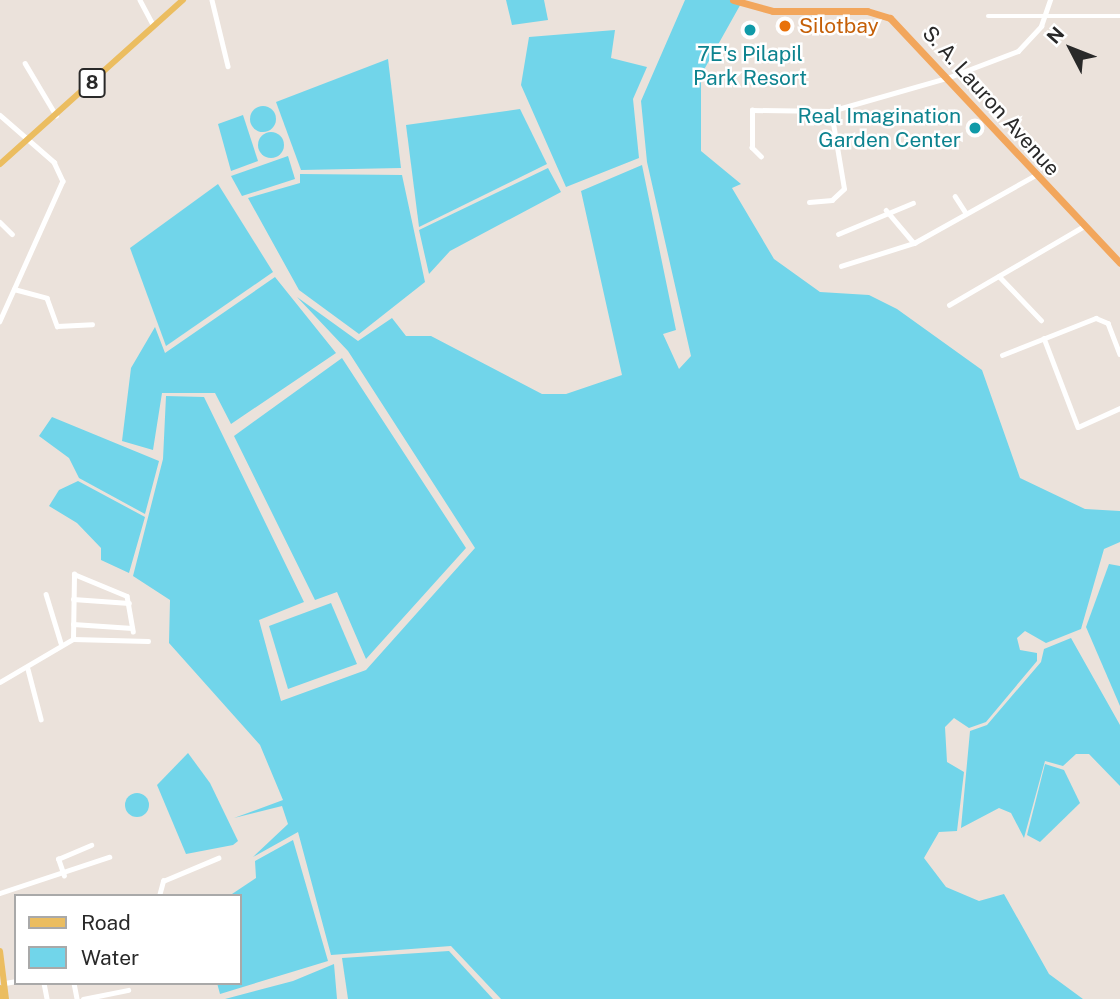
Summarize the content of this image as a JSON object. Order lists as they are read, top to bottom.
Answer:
{
  "streets": {
    "highway": ["S. A. Lauron Avenue"],
    "main road": ["8"]
  },
  "places": ["Silotbay", "7E's Pilapil Park Resort", "Real Imagination Garden Center"],
  "legend": ["Road", "Water"],
  "north": "top left"
}
